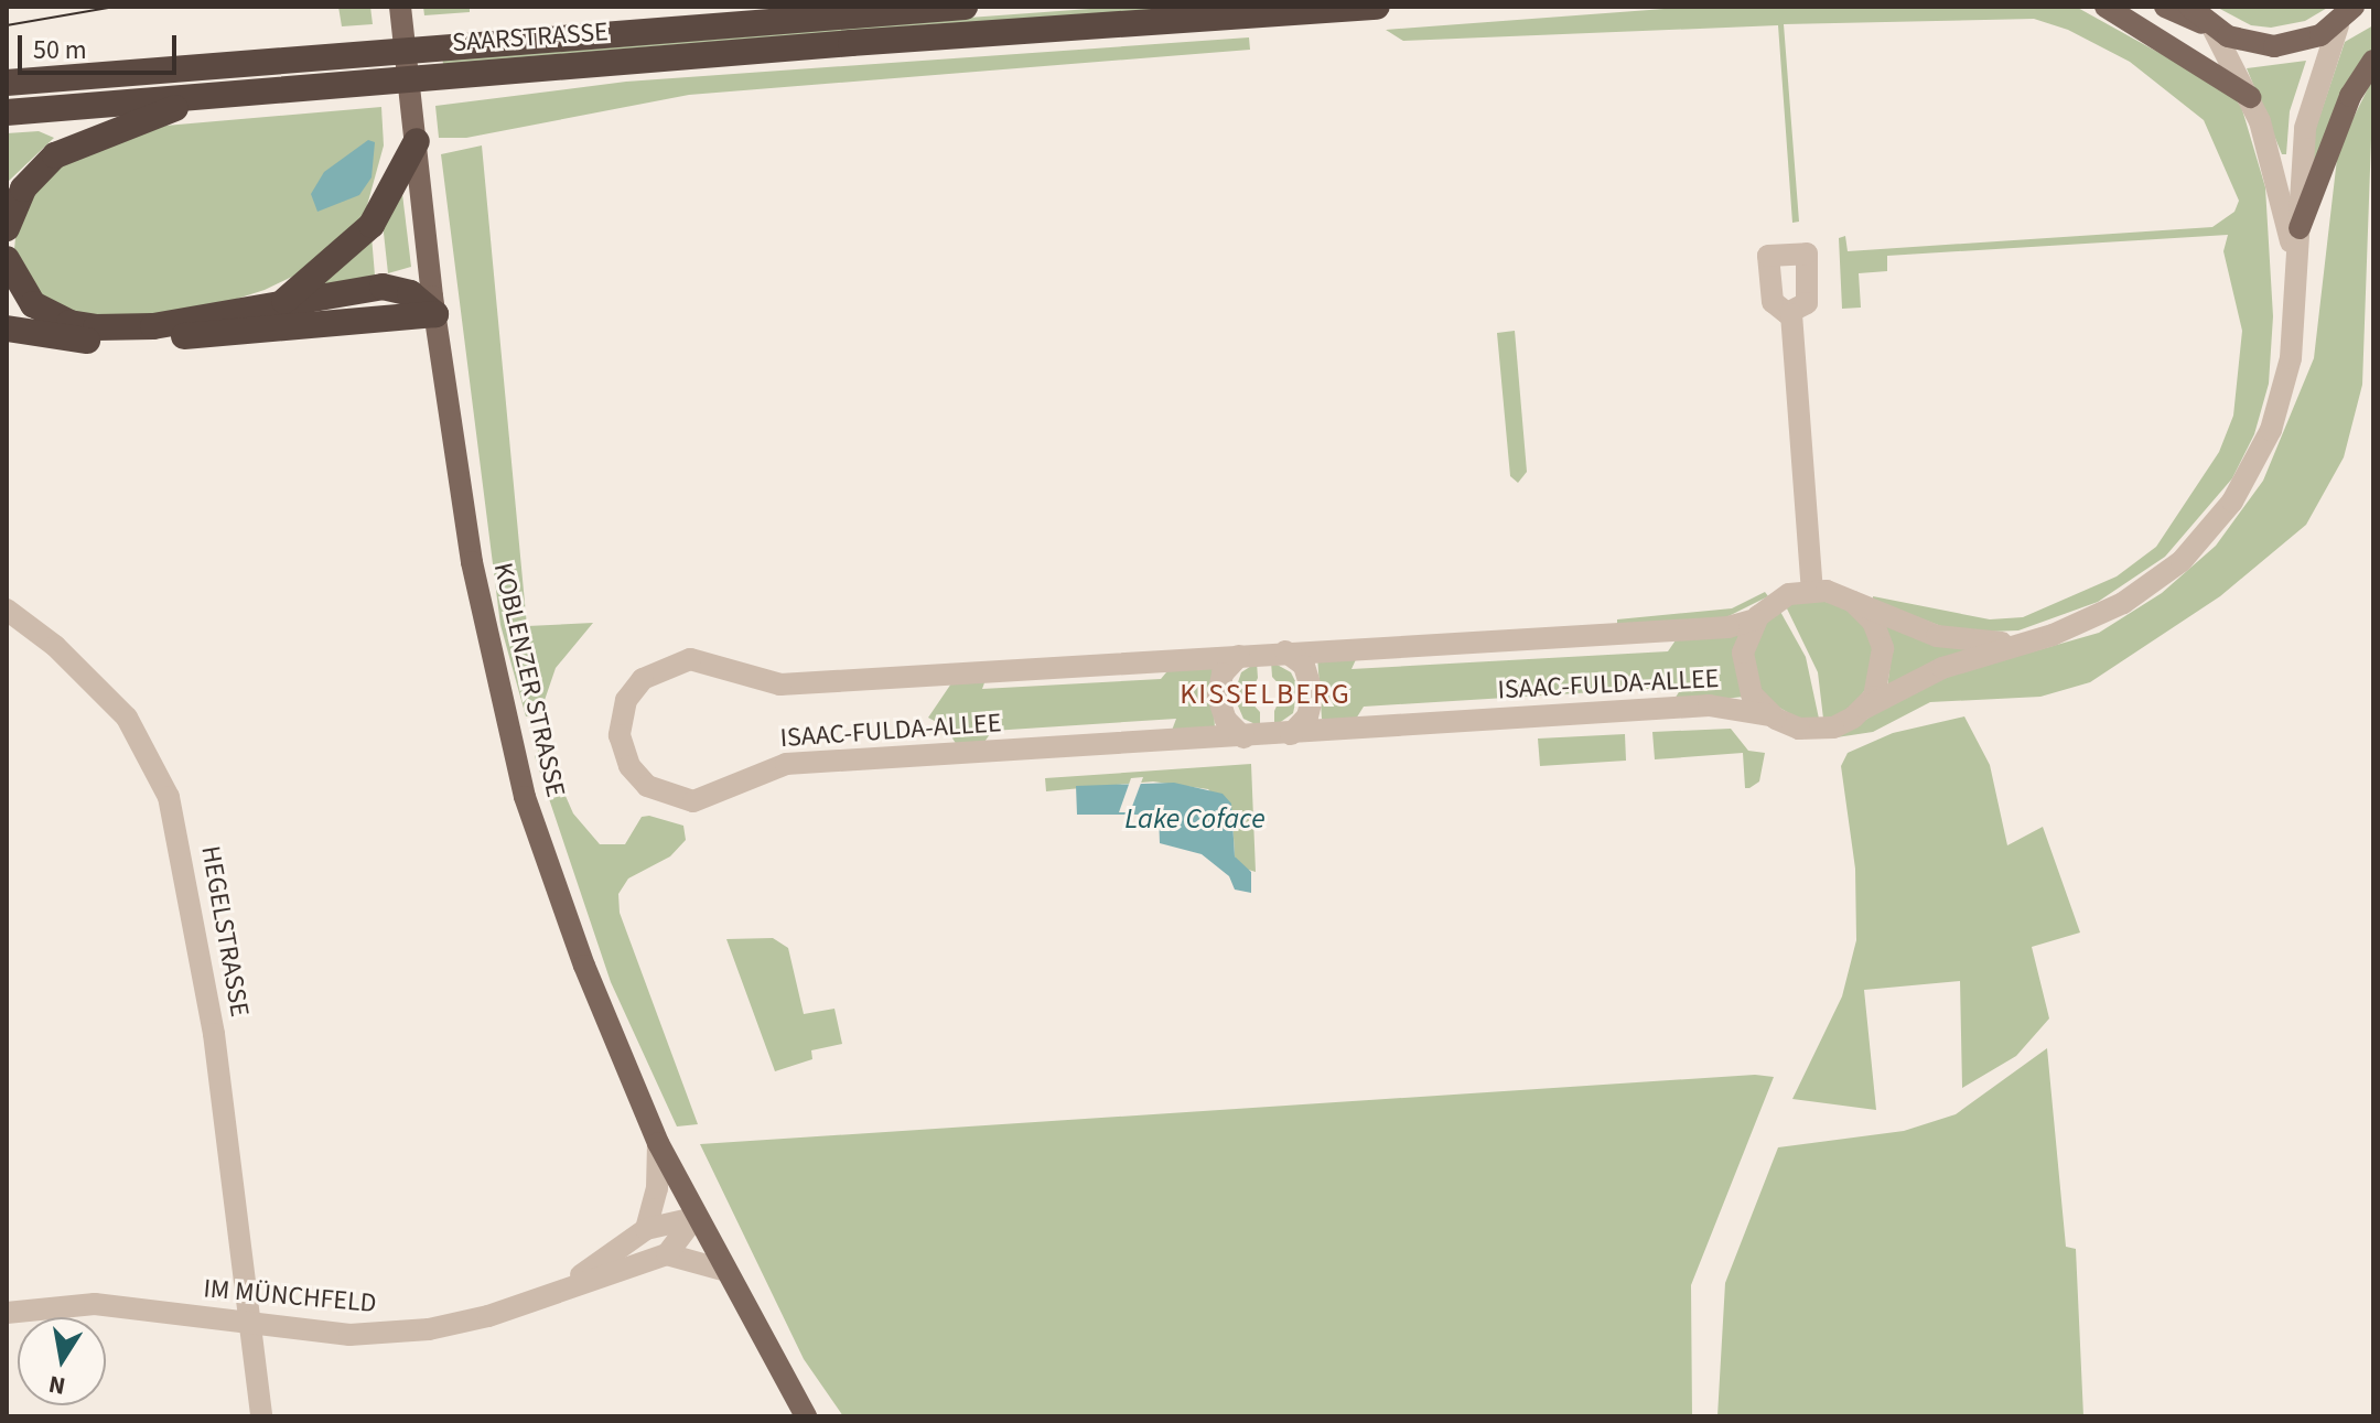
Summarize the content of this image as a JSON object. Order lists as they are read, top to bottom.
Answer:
{
  "streets": {
    "highway": ["SAARSTRASSE"],
    "main road": ["KOBLENZER STRASSE"],
    "street": ["ISAAC-FULDA-ALLEE", "HEGELSTRASSE", "IM MÜNCHFELD"]
  },
  "crossings": [
    ["KOBLENZER STRASSE", "IM MÜNCHFELD"],
    ["HEGELSTRASSE", "IM MÜNCHFELD"]
  ],
  "districts": ["KISSELBERG"],
  "water": ["Lake Coface"],
  "scale_bar": "50 m",
  "north": "bottom"
}
